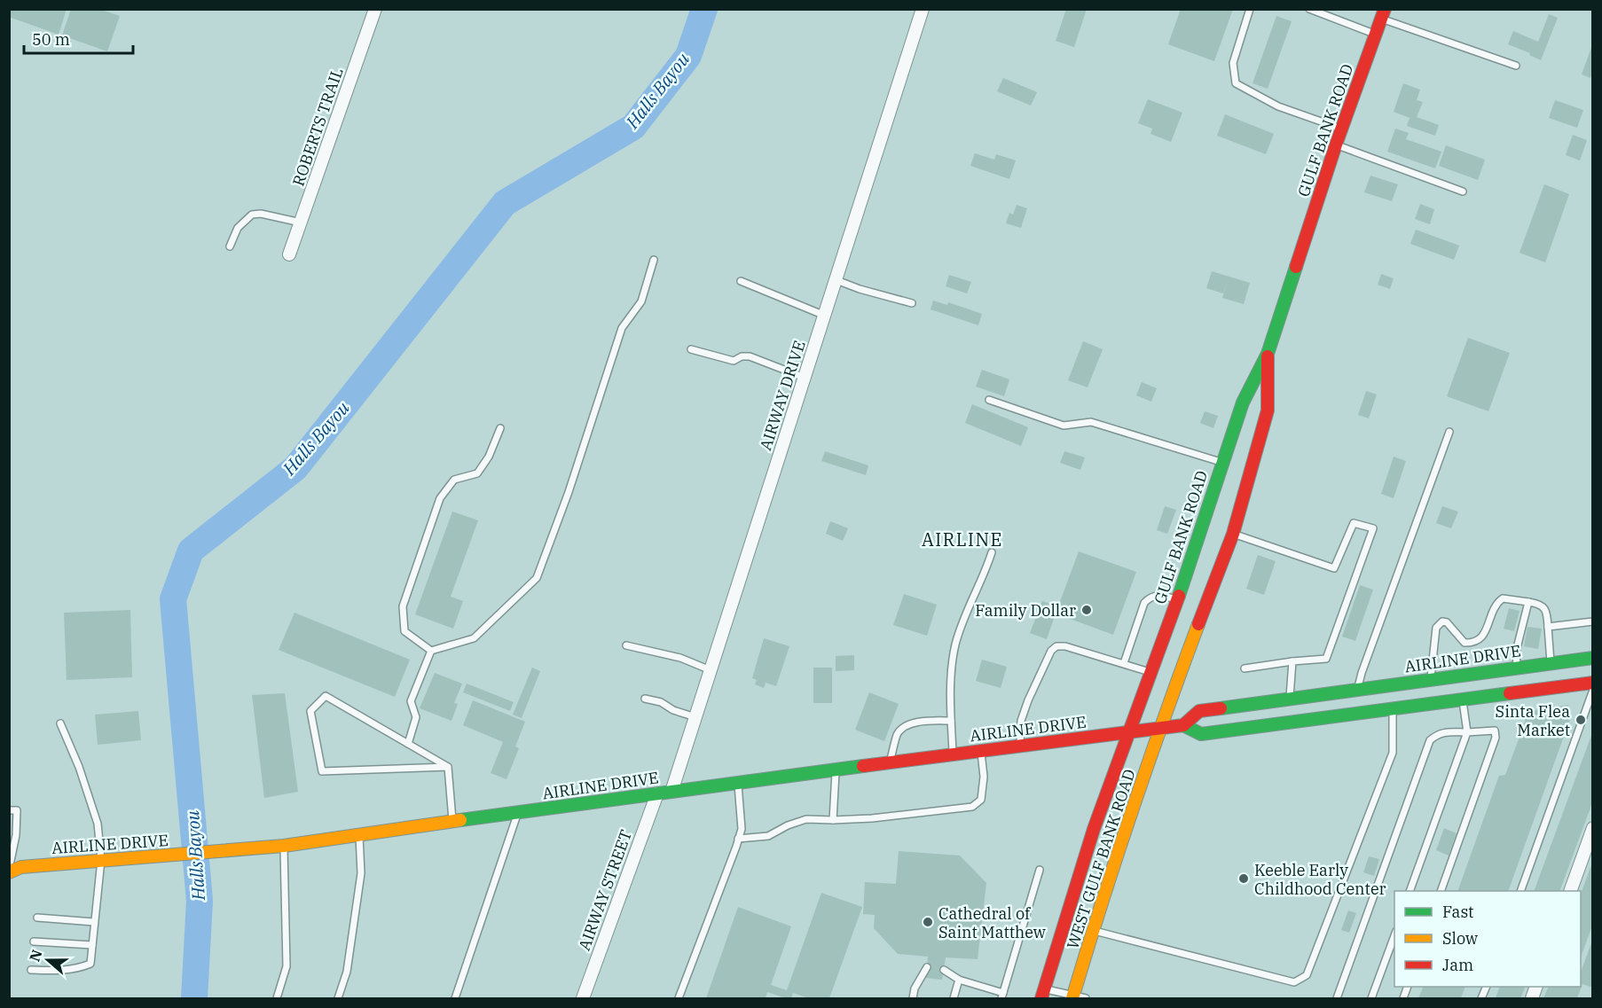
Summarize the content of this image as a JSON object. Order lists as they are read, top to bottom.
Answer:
{
  "streets": {
    "main road": ["GULF BANK ROAD", "AIRLINE DRIVE", "WEST GULF BANK ROAD"],
    "street": ["ROBERTS TRAIL", "AIRWAY DRIVE", "AIRWAY STREET"]
  },
  "crossings": [
    ["GULF BANK ROAD", "AIRLINE DRIVE"],
    ["GULF BANK ROAD", "WEST GULF BANK ROAD"],
    ["AIRWAY DRIVE", "AIRLINE DRIVE"],
    ["AIRLINE DRIVE", "WEST GULF BANK ROAD"],
    ["AIRLINE DRIVE", "AIRWAY STREET"]
  ],
  "districts": ["AIRLINE"],
  "water": ["Halls Bayou"],
  "places": [
    "Family Dollar",
    "Sinta Flea Market",
    "Keeble Early Childhood Center",
    "Cathedral of Saint Matthew"
  ],
  "legend": ["Fast", "Slow", "Jam"],
  "scale_bar": "50 m",
  "north": "left"
}
